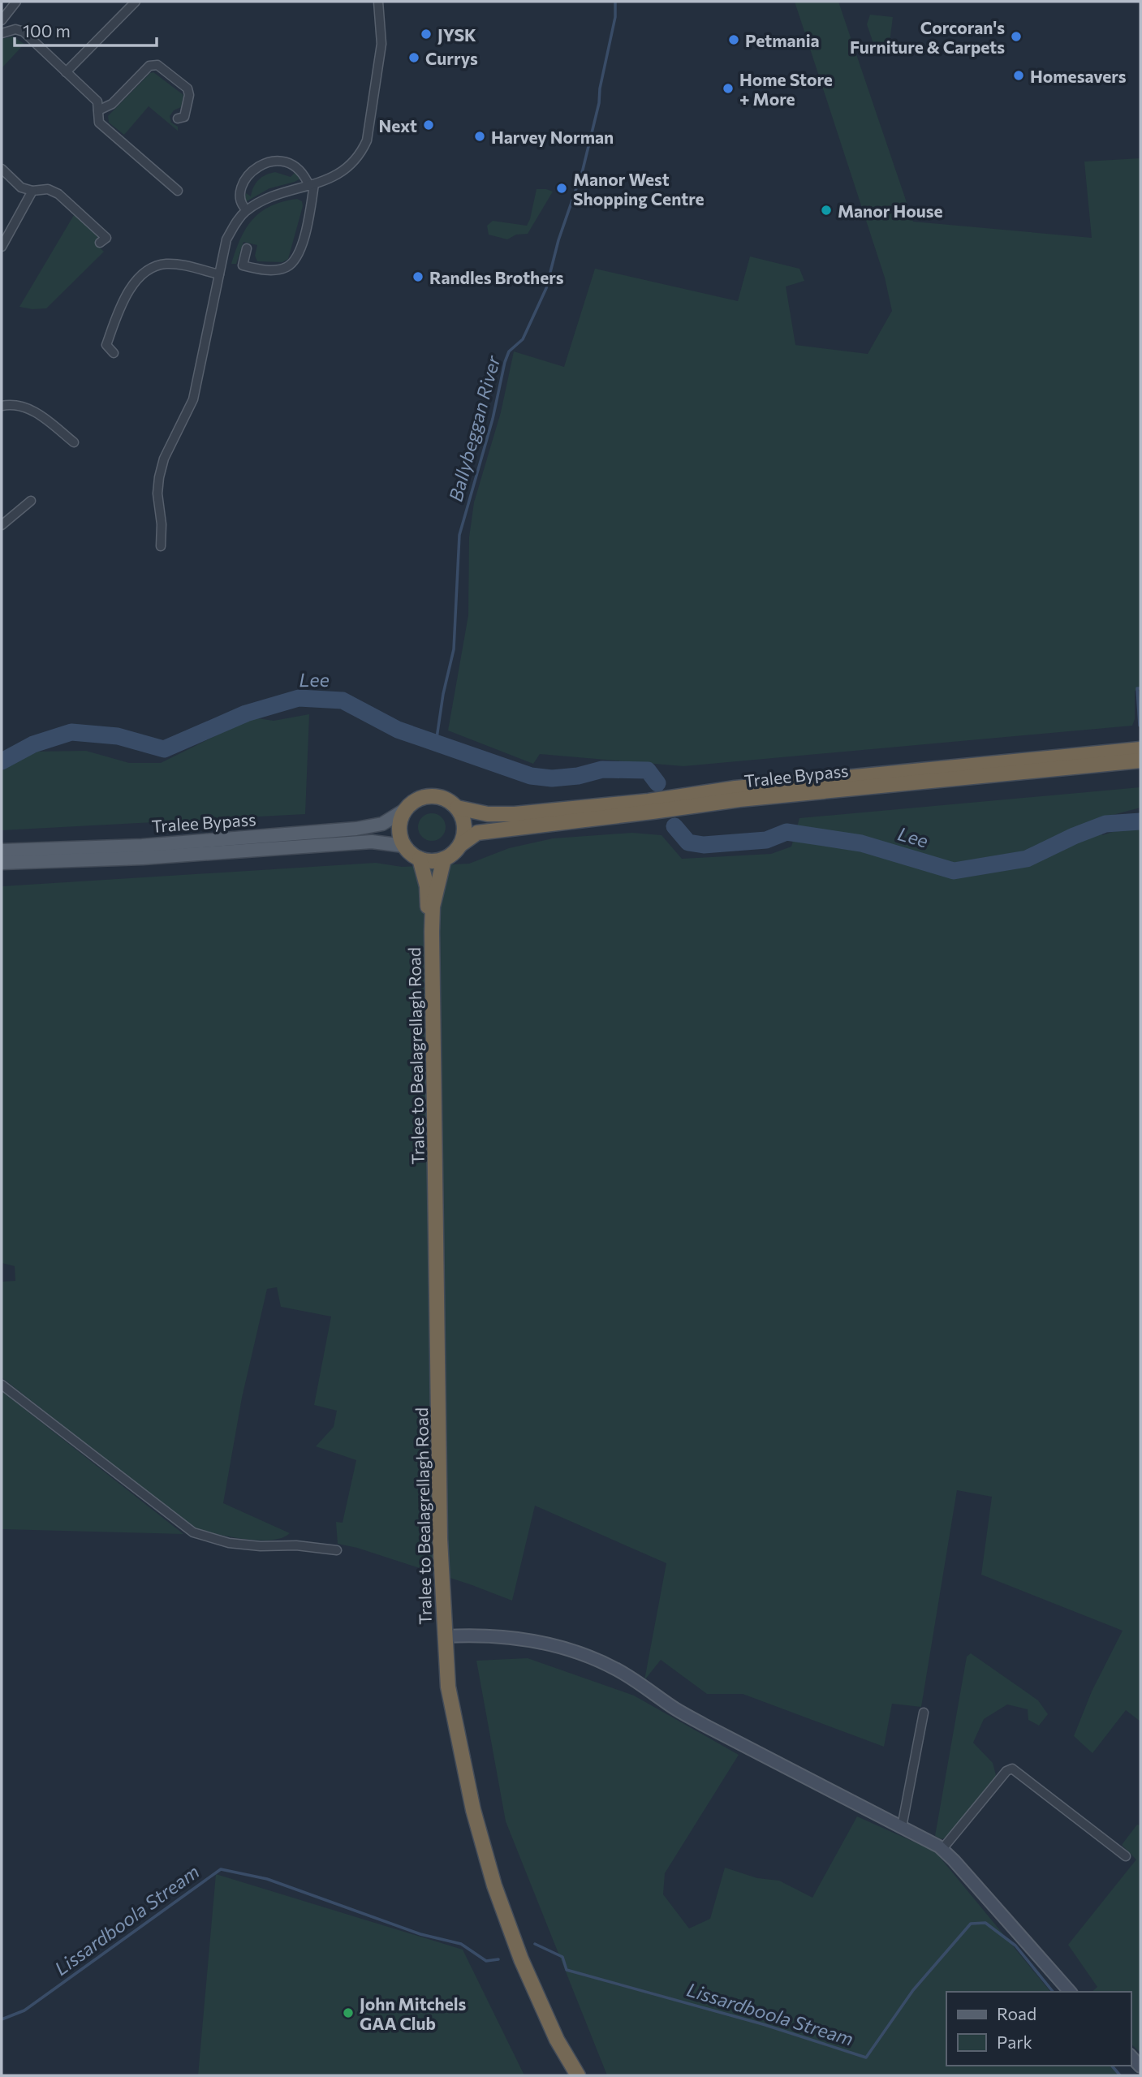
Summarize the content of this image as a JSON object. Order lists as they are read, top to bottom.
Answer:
{
  "streets": {
    "highway": ["Tralee Bypass", "Tralee to Bealagrellagh Road"]
  },
  "crossings": [
    ["Tralee Bypass", "Tralee to Bealagrellagh Road"]
  ],
  "water": ["Ballybeggan River", "Lee", "Lissardboola Stream"],
  "places": [
    "JYSK",
    "Corcoran's Furniture & Carpets",
    "Petmania",
    "Currys",
    "Homesavers",
    "Home Store + More",
    "Next",
    "Harvey Norman",
    "Manor West Shopping Centre",
    "Manor House",
    "Randles Brothers",
    "John Mitchels GAA Club"
  ],
  "legend": ["Road", "Park"],
  "scale_bar": "100 m"
}
